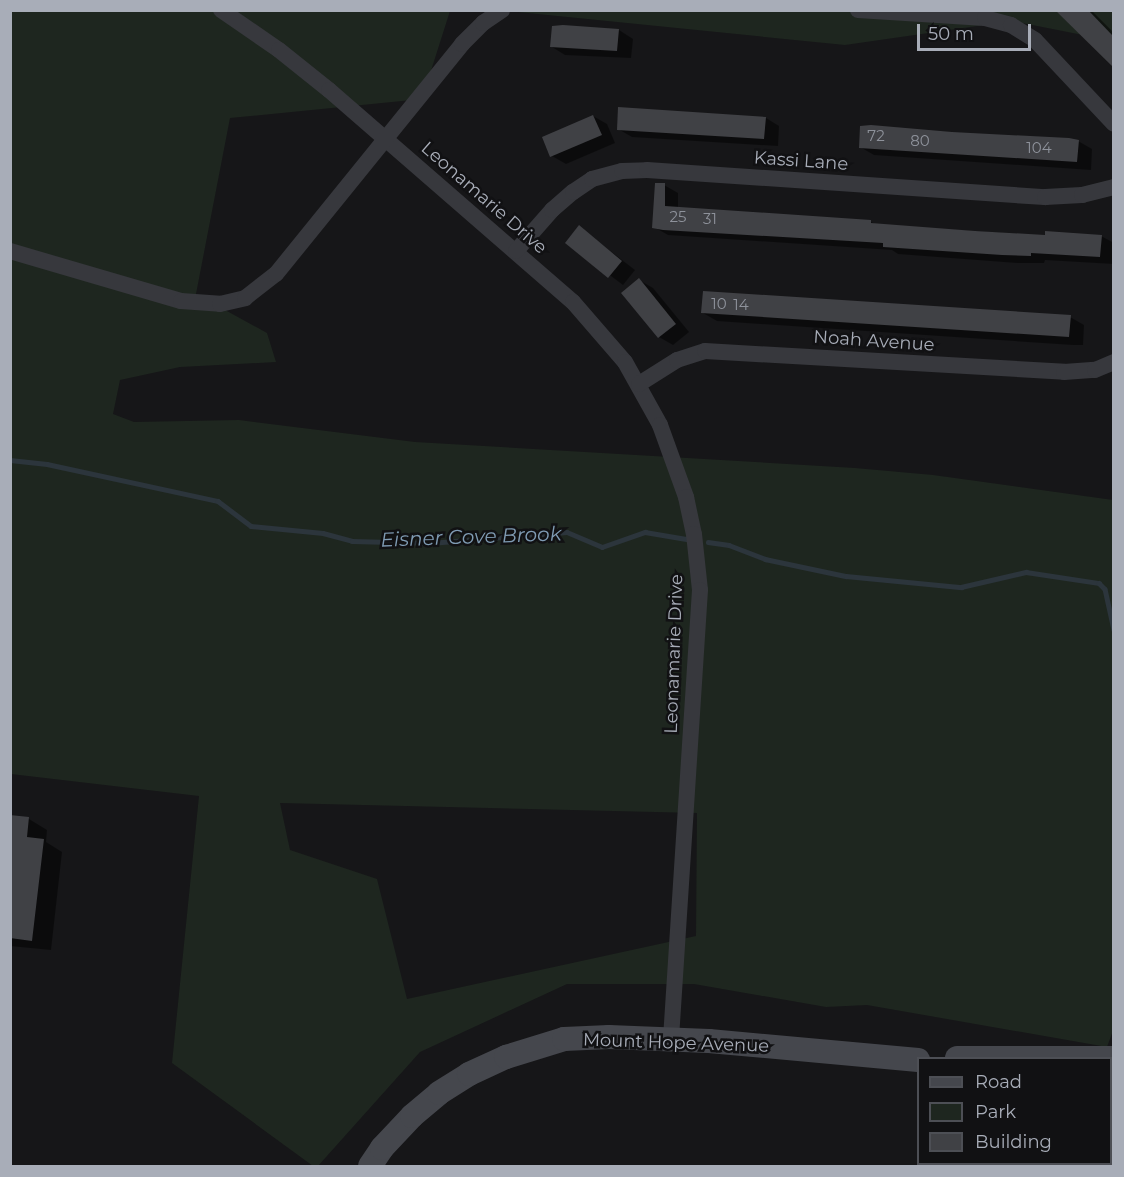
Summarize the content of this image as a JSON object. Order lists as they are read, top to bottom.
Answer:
{
  "streets": {
    "street": [
      "Kassi Lane",
      "Leonamarie Drive",
      "Noah Avenue",
      "Mount Hope Avenue"
    ]
  },
  "crossings": [
    ["Kassi Lane", "Leonamarie Drive"],
    ["Leonamarie Drive", "Noah Avenue"],
    ["Leonamarie Drive", "Mount Hope Avenue"]
  ],
  "water": ["Eisner Cove Brook"],
  "house_numbers": [
    "72",
    "80",
    "104",
    "25",
    "31",
    "10",
    "14"
  ],
  "legend": ["Road", "Park", "Building"],
  "scale_bar": "50 m"
}
